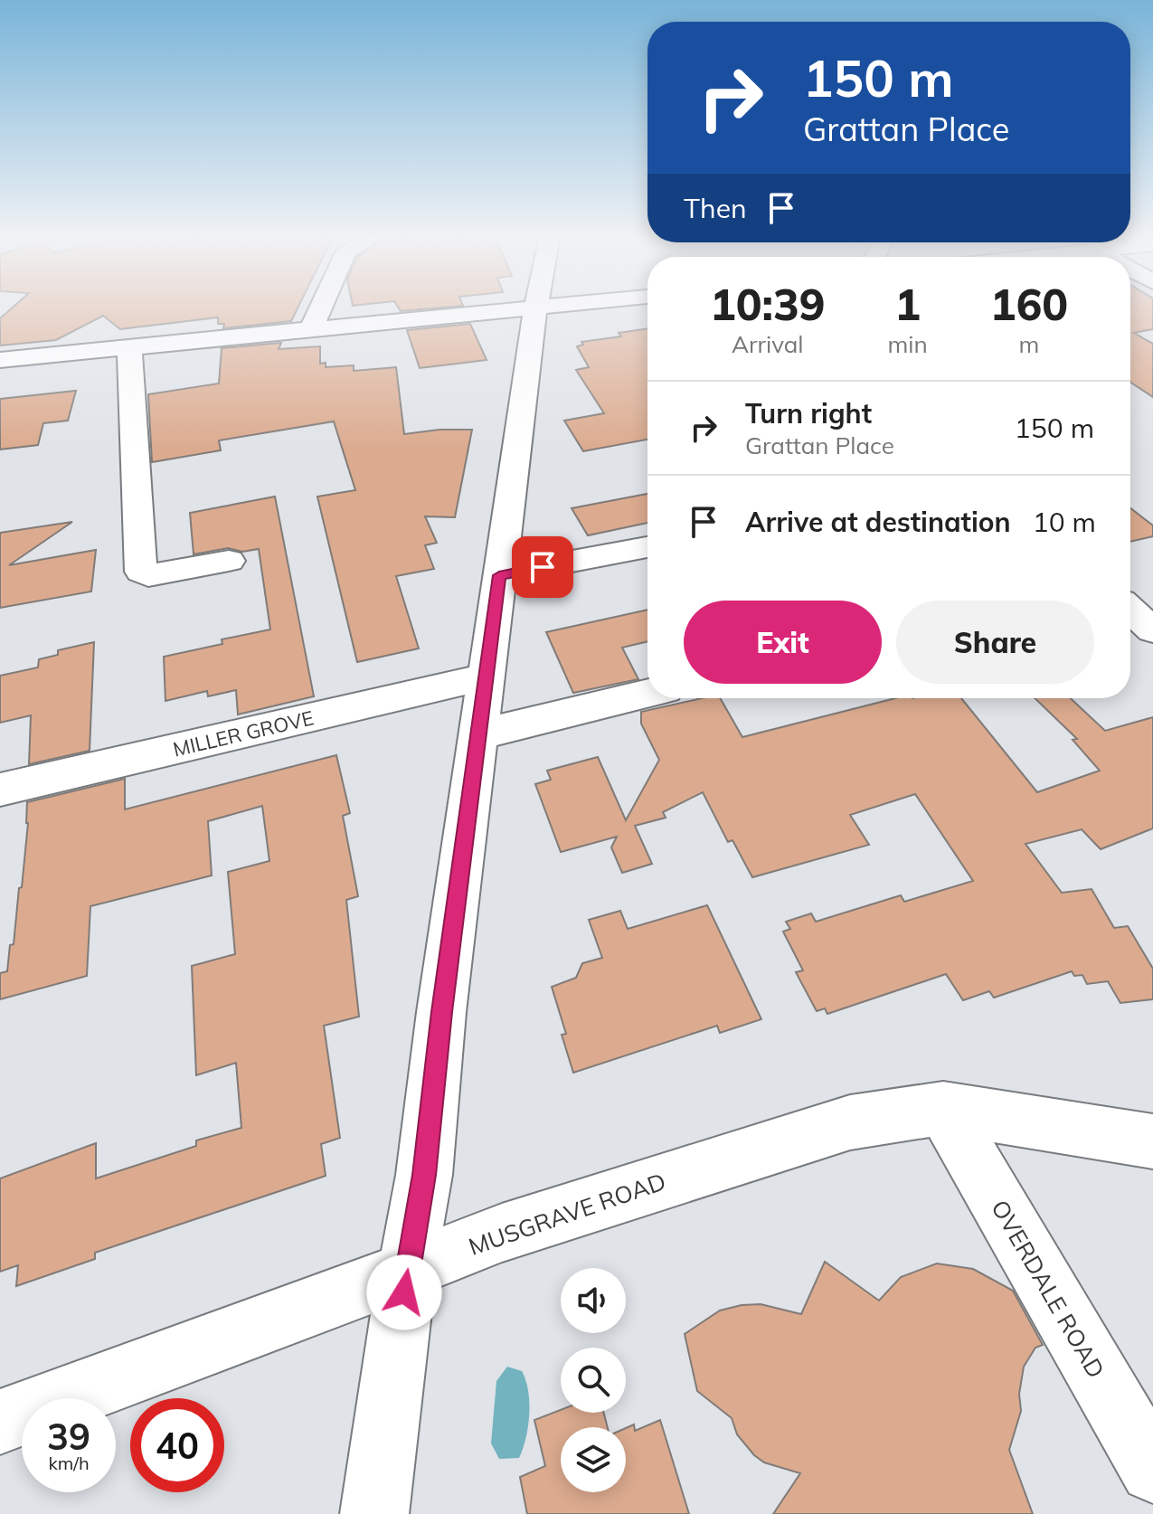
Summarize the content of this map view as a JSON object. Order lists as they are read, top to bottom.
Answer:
{
  "streets": {
    "street": ["MILLER GROVE", "MUSGRAVE ROAD", "OVERDALE ROAD"]
  },
  "crossings": [
    ["MUSGRAVE ROAD", "OVERDALE ROAD"]
  ],
  "page": {
    "turn": ["150 m", "Grattan Place"],
    "then": "Then",
    "eta": [
      "10:39",
      "Arrival",
      "1",
      "min",
      "160",
      "m"
    ],
    "list": [
      {
        "name": "Turn right",
        "note": "Grattan Place",
        "value": "150 m"
      },
      {
        "name": "Arrive at destination",
        "value": "10 m"
      }
    ],
    "buttons": ["Exit", "Share"],
    "speed": "39 km/h",
    "limit": "40"
  }
}
